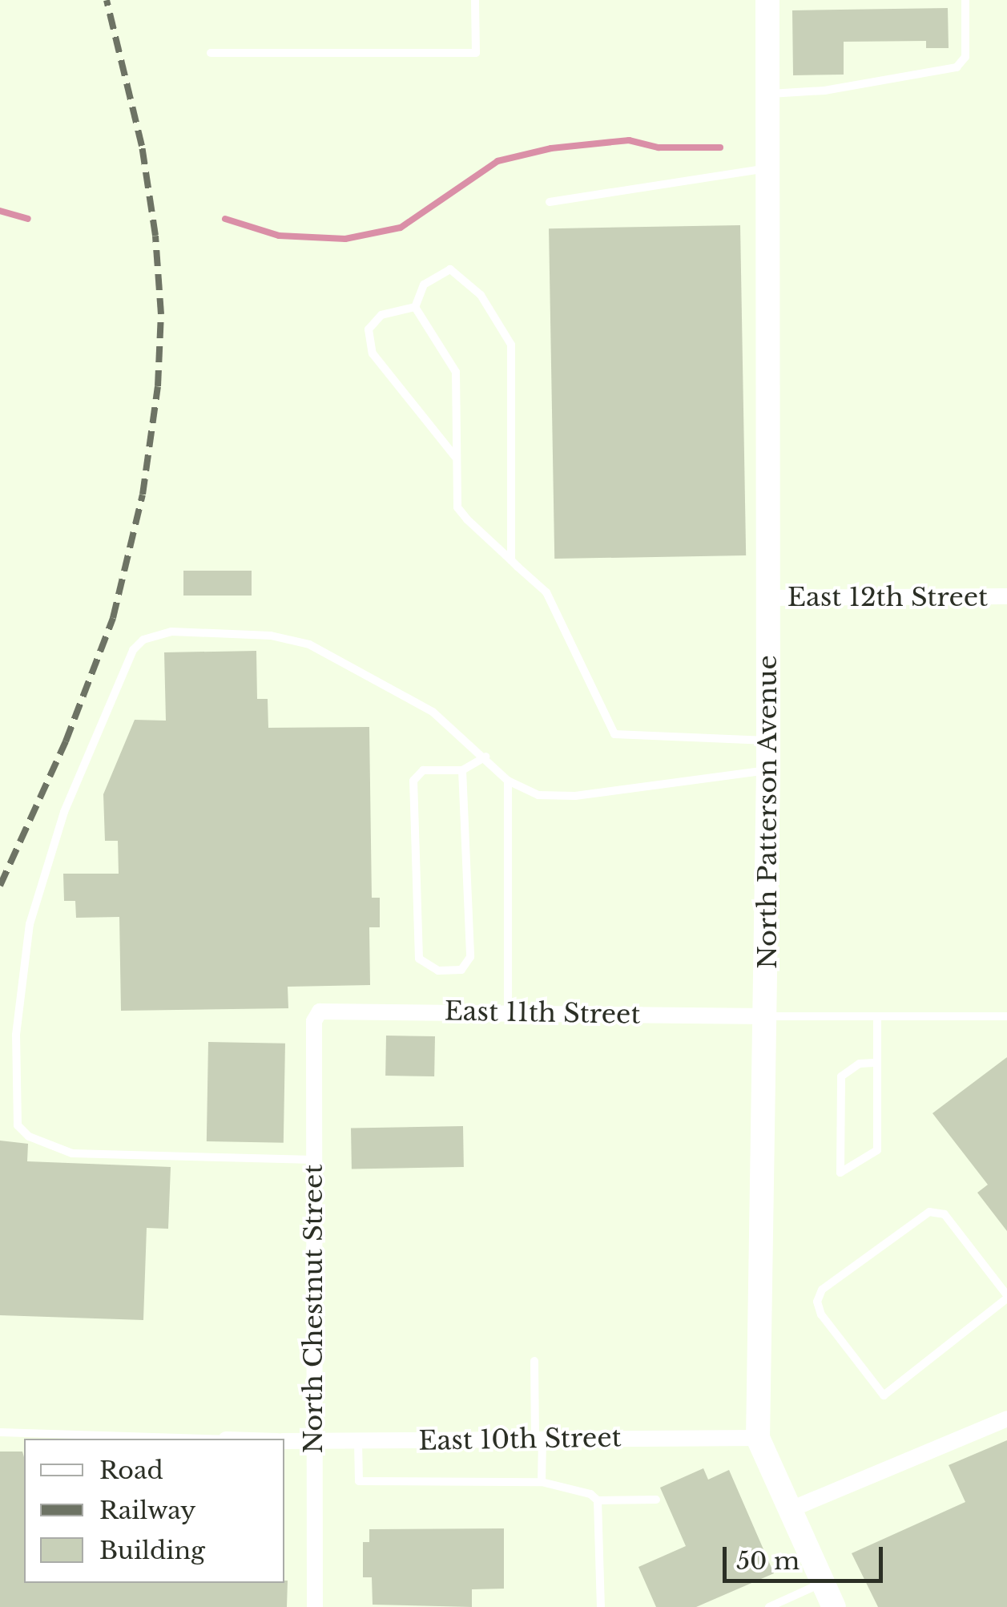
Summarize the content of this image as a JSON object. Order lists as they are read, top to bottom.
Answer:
{
  "streets": {
    "main road": ["North Patterson Avenue"],
    "street": [
      "East 12th Street",
      "East 11th Street",
      "North Chestnut Street",
      "East 10th Street"
    ]
  },
  "crossings": [
    ["East 12th Street", "North Patterson Avenue"],
    ["North Patterson Avenue", "East 11th Street"],
    ["North Patterson Avenue", "East 10th Street"],
    ["East 11th Street", "North Chestnut Street"],
    ["North Chestnut Street", "East 10th Street"]
  ],
  "legend": ["Road", "Railway", "Building"],
  "scale_bar": "50 m"
}
